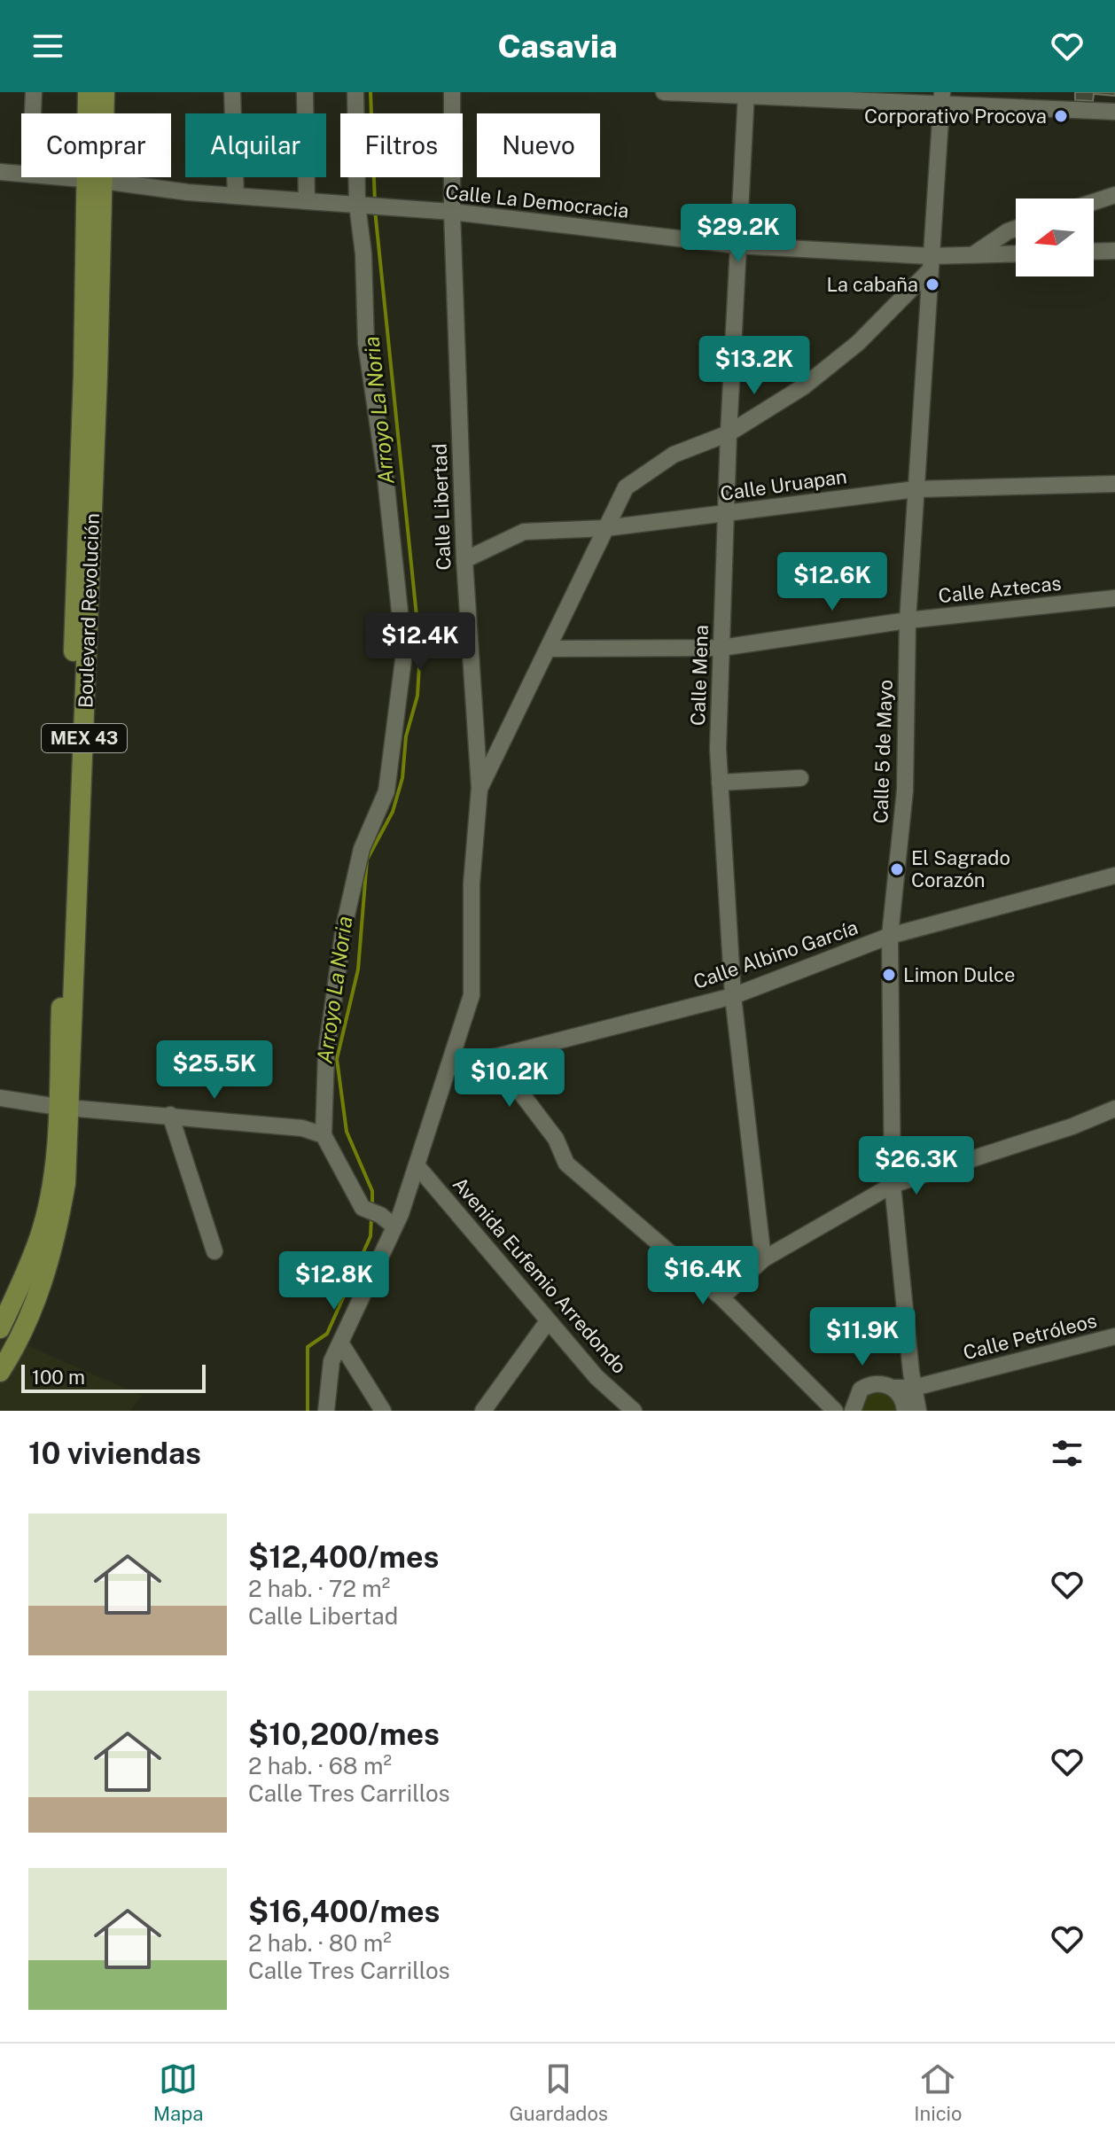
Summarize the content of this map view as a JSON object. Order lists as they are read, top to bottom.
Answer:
{
  "streets": {
    "main road": ["Boulevard Revolución", "MEX 43"],
    "street": [
      "Calle La Democracia",
      "Calle Uruapan",
      "Calle Libertad",
      "Calle Aztecas",
      "Calle Mena",
      "Calle 5 de Mayo",
      "Calle Albino García",
      "Avenida Eufemio Arredondo",
      "Calle Petróleos"
    ]
  },
  "crossings": [
    ["Calle La Democracia", "Calle Libertad"],
    ["Calle La Democracia", "Boulevard Revolución"],
    ["Calle La Democracia", "Calle Mena"],
    ["Calle La Democracia", "Calle 5 de Mayo"],
    ["Calle Uruapan", "Calle Libertad"],
    ["Calle Uruapan", "Calle Mena"],
    ["Calle Uruapan", "Calle 5 de Mayo"],
    ["Calle Libertad", "Calle Albino García"],
    ["Calle Libertad", "Avenida Eufemio Arredondo"],
    ["Calle Aztecas", "Calle Mena"],
    ["Calle Aztecas", "Calle 5 de Mayo"],
    ["Calle Mena", "Calle Albino García"],
    ["Calle 5 de Mayo", "Calle Albino García"],
    ["Calle 5 de Mayo", "Calle Petróleos"]
  ],
  "water": ["Arroyo La Noria"],
  "places": [
    "Corporativo Procova",
    "La cabaña",
    "El Sagrado Corazón",
    "Limon Dulce"
  ],
  "scale_bar": "100 m",
  "north": "left",
  "page": {
    "header": "Casavia",
    "chip": [
      "Comprar",
      "Alquilar",
      "Filtros",
      "Nuevo"
    ],
    "price": [
      "$29.2K",
      "$13.2K",
      "$12.6K",
      "$12.4K",
      "$25.5K",
      "$10.2K",
      "$26.3K",
      "$16.4K",
      "$12.8K",
      "$11.9K"
    ],
    "scale": "100 m",
    "heading": "10 viviendas",
    "list": [
      {
        "name": "$12,400/mes",
        "note": "2 hab. · 72 m² · Calle Libertad"
      },
      {
        "name": "$10,200/mes",
        "note": "2 hab. · 68 m² · Calle Tres Carrillos"
      },
      {
        "name": "$16,400/mes",
        "note": "2 hab. · 80 m² · Calle Tres Carrillos"
      }
    ],
    "tabs": ["Mapa", "Guardados", "Inicio"]
  }
}
